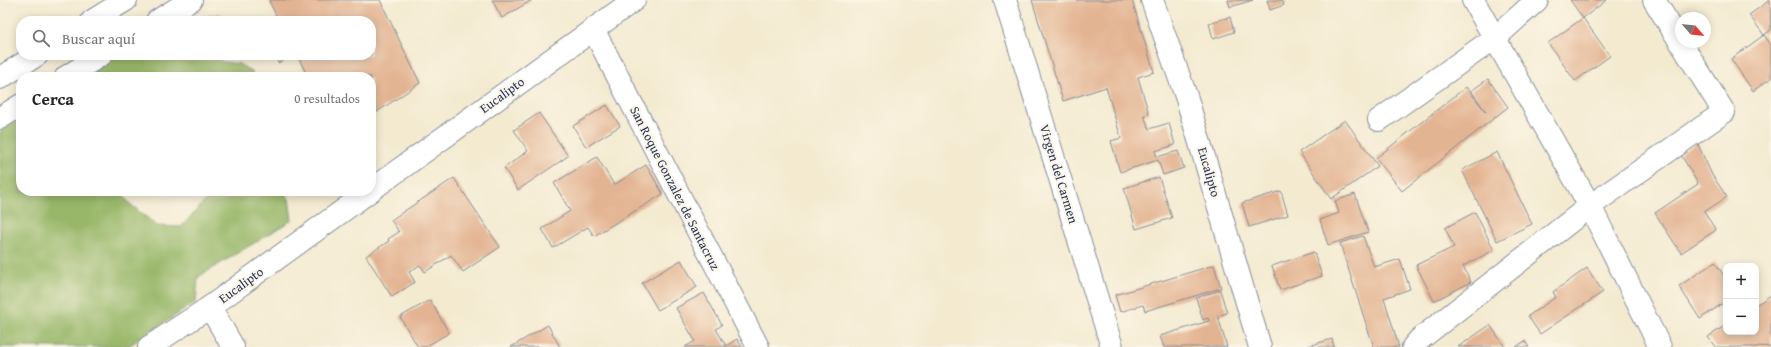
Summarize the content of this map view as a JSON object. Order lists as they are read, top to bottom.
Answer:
{
  "streets": {
    "main road": ["Eucalipto", "Virgen del Carmen", "San Roque Gonzalez de Santacruz"]
  },
  "crossings": [
    ["Eucalipto", "San Roque Gonzalez de Santacruz"]
  ],
  "north": "bottom right",
  "page": {
    "search": "Buscar aquí",
    "heading": ["Cerca", "0 resultados"],
    "map_buttons": ["+", "−"]
  }
}
